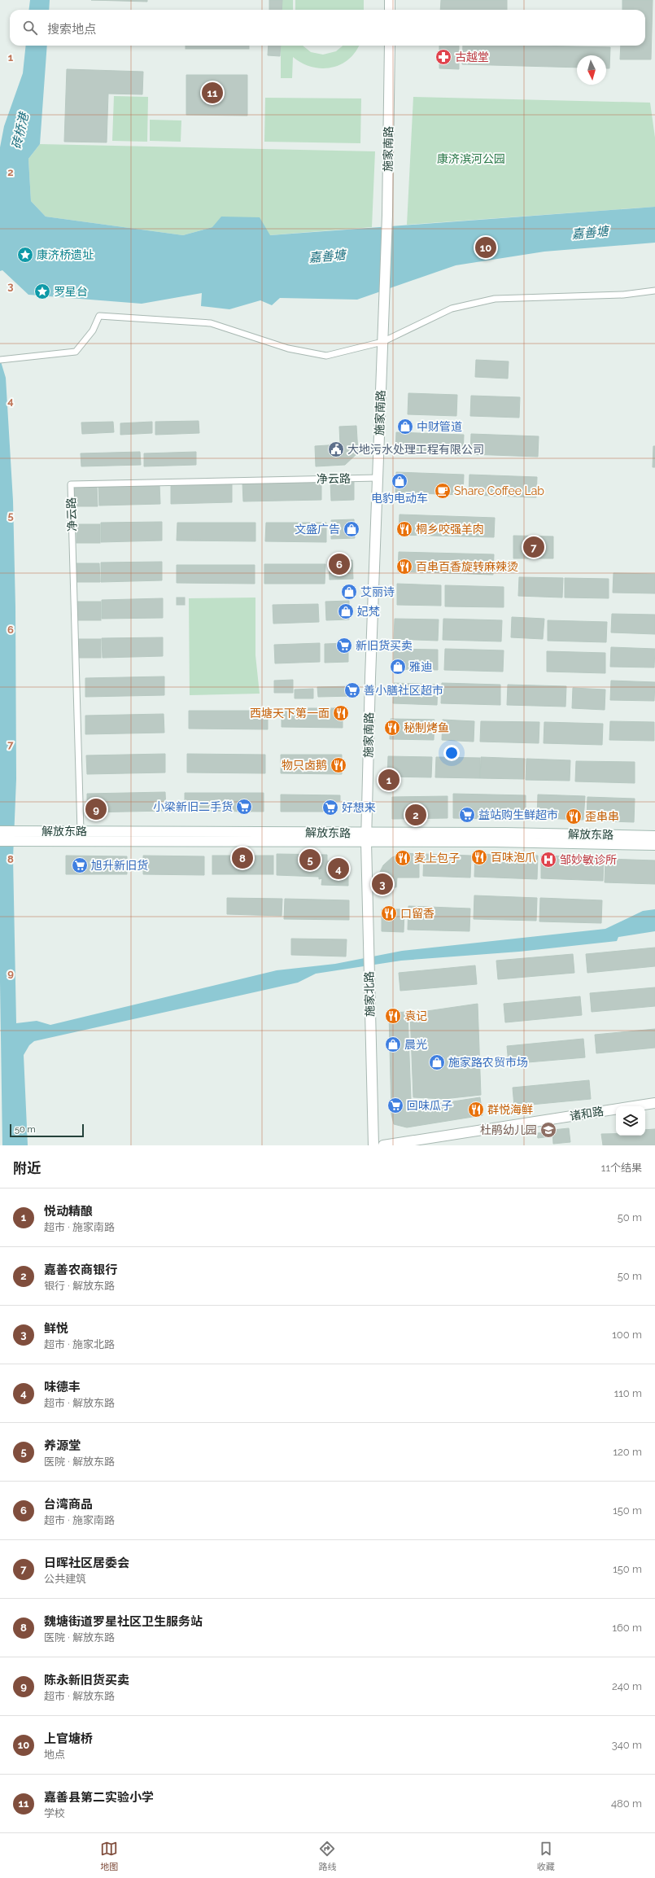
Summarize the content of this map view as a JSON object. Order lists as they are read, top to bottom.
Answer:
{
  "streets": {
    "street": [
      "施家南路",
      "解放东路",
      "施家北路",
      "诸和路"
    ],
    "lane": ["净云路"]
  },
  "crossings": [
    ["施家南路", "净云路"],
    ["施家南路", "解放东路"],
    ["施家南路", "施家北路"],
    ["净云路", "解放东路"],
    ["解放东路", "施家北路"]
  ],
  "water": ["砖桥港", "嘉善塘"],
  "parks": ["康济滨河公园"],
  "places": {
    "pharmacy": ["古越堂"],
    "place": ["康济桥遗址", "罗星台"],
    "shop": [
      "中财管道",
      "电豹电动车",
      "文盛广告",
      "艾丽诗",
      "妃梵",
      "雅迪",
      "晨光",
      "施家路农贸市场"
    ],
    "public building": ["大地污水处理工程有限公司"],
    "cafe": ["Share Coffee Lab"],
    "restaurant": [
      "桐乡咬强羊肉",
      "百串百香旋转麻辣烫",
      "西塘天下第一面",
      "秘制烤鱼",
      "物只卤鹅",
      "歪串串",
      "百味泡爪",
      "麦上包子",
      "口留香",
      "袁记",
      "群悦海鲜"
    ],
    "supermarket": [
      "新旧货买卖",
      "善小膳社区超市",
      "小梁新旧二手货",
      "好想来",
      "益站购生鲜超市",
      "旭升新旧货",
      "回味瓜子"
    ],
    "hospital": ["邹妙敏诊所"],
    "school or university": ["杜鹃幼儿园"]
  },
  "scale_bar": "50 m",
  "north": "bottom",
  "page": {
    "search": "搜索地点",
    "pins": [
      "11",
      "10",
      "7",
      "6",
      "1",
      "9",
      "2",
      "8",
      "5",
      "4",
      "3"
    ],
    "scale": "50 m",
    "heading": ["附近", "11个结果"],
    "list": [
      {
        "mark": "1",
        "name": "悦动精酿",
        "note": "超市 · 施家南路",
        "value": "50 m"
      },
      {
        "mark": "2",
        "name": "嘉善农商银行",
        "note": "银行 · 解放东路",
        "value": "50 m"
      },
      {
        "mark": "3",
        "name": "鲜悦",
        "note": "超市 · 施家北路",
        "value": "100 m"
      },
      {
        "mark": "4",
        "name": "味德丰",
        "note": "超市 · 解放东路",
        "value": "110 m"
      },
      {
        "mark": "5",
        "name": "养源堂",
        "note": "医院 · 解放东路",
        "value": "120 m"
      },
      {
        "mark": "6",
        "name": "台湾商品",
        "note": "超市 · 施家南路",
        "value": "150 m"
      },
      {
        "mark": "7",
        "name": "日晖社区居委会",
        "note": "公共建筑",
        "value": "150 m"
      },
      {
        "mark": "8",
        "name": "魏塘街道罗星社区卫生服务站",
        "note": "医院 · 解放东路",
        "value": "160 m"
      },
      {
        "mark": "9",
        "name": "陈永新旧货买卖",
        "note": "超市 · 解放东路",
        "value": "240 m"
      },
      {
        "mark": "10",
        "name": "上官塘桥",
        "note": "地点",
        "value": "340 m"
      },
      {
        "mark": "11",
        "name": "嘉善县第二实验小学",
        "note": "学校",
        "value": "480 m"
      }
    ],
    "nav": ["地图", "路线", "收藏"]
  },
  "grid": {
    "rows": [
      "1",
      "2",
      "3",
      "4",
      "5",
      "6",
      "7",
      "8",
      "9"
    ]
  }
}
